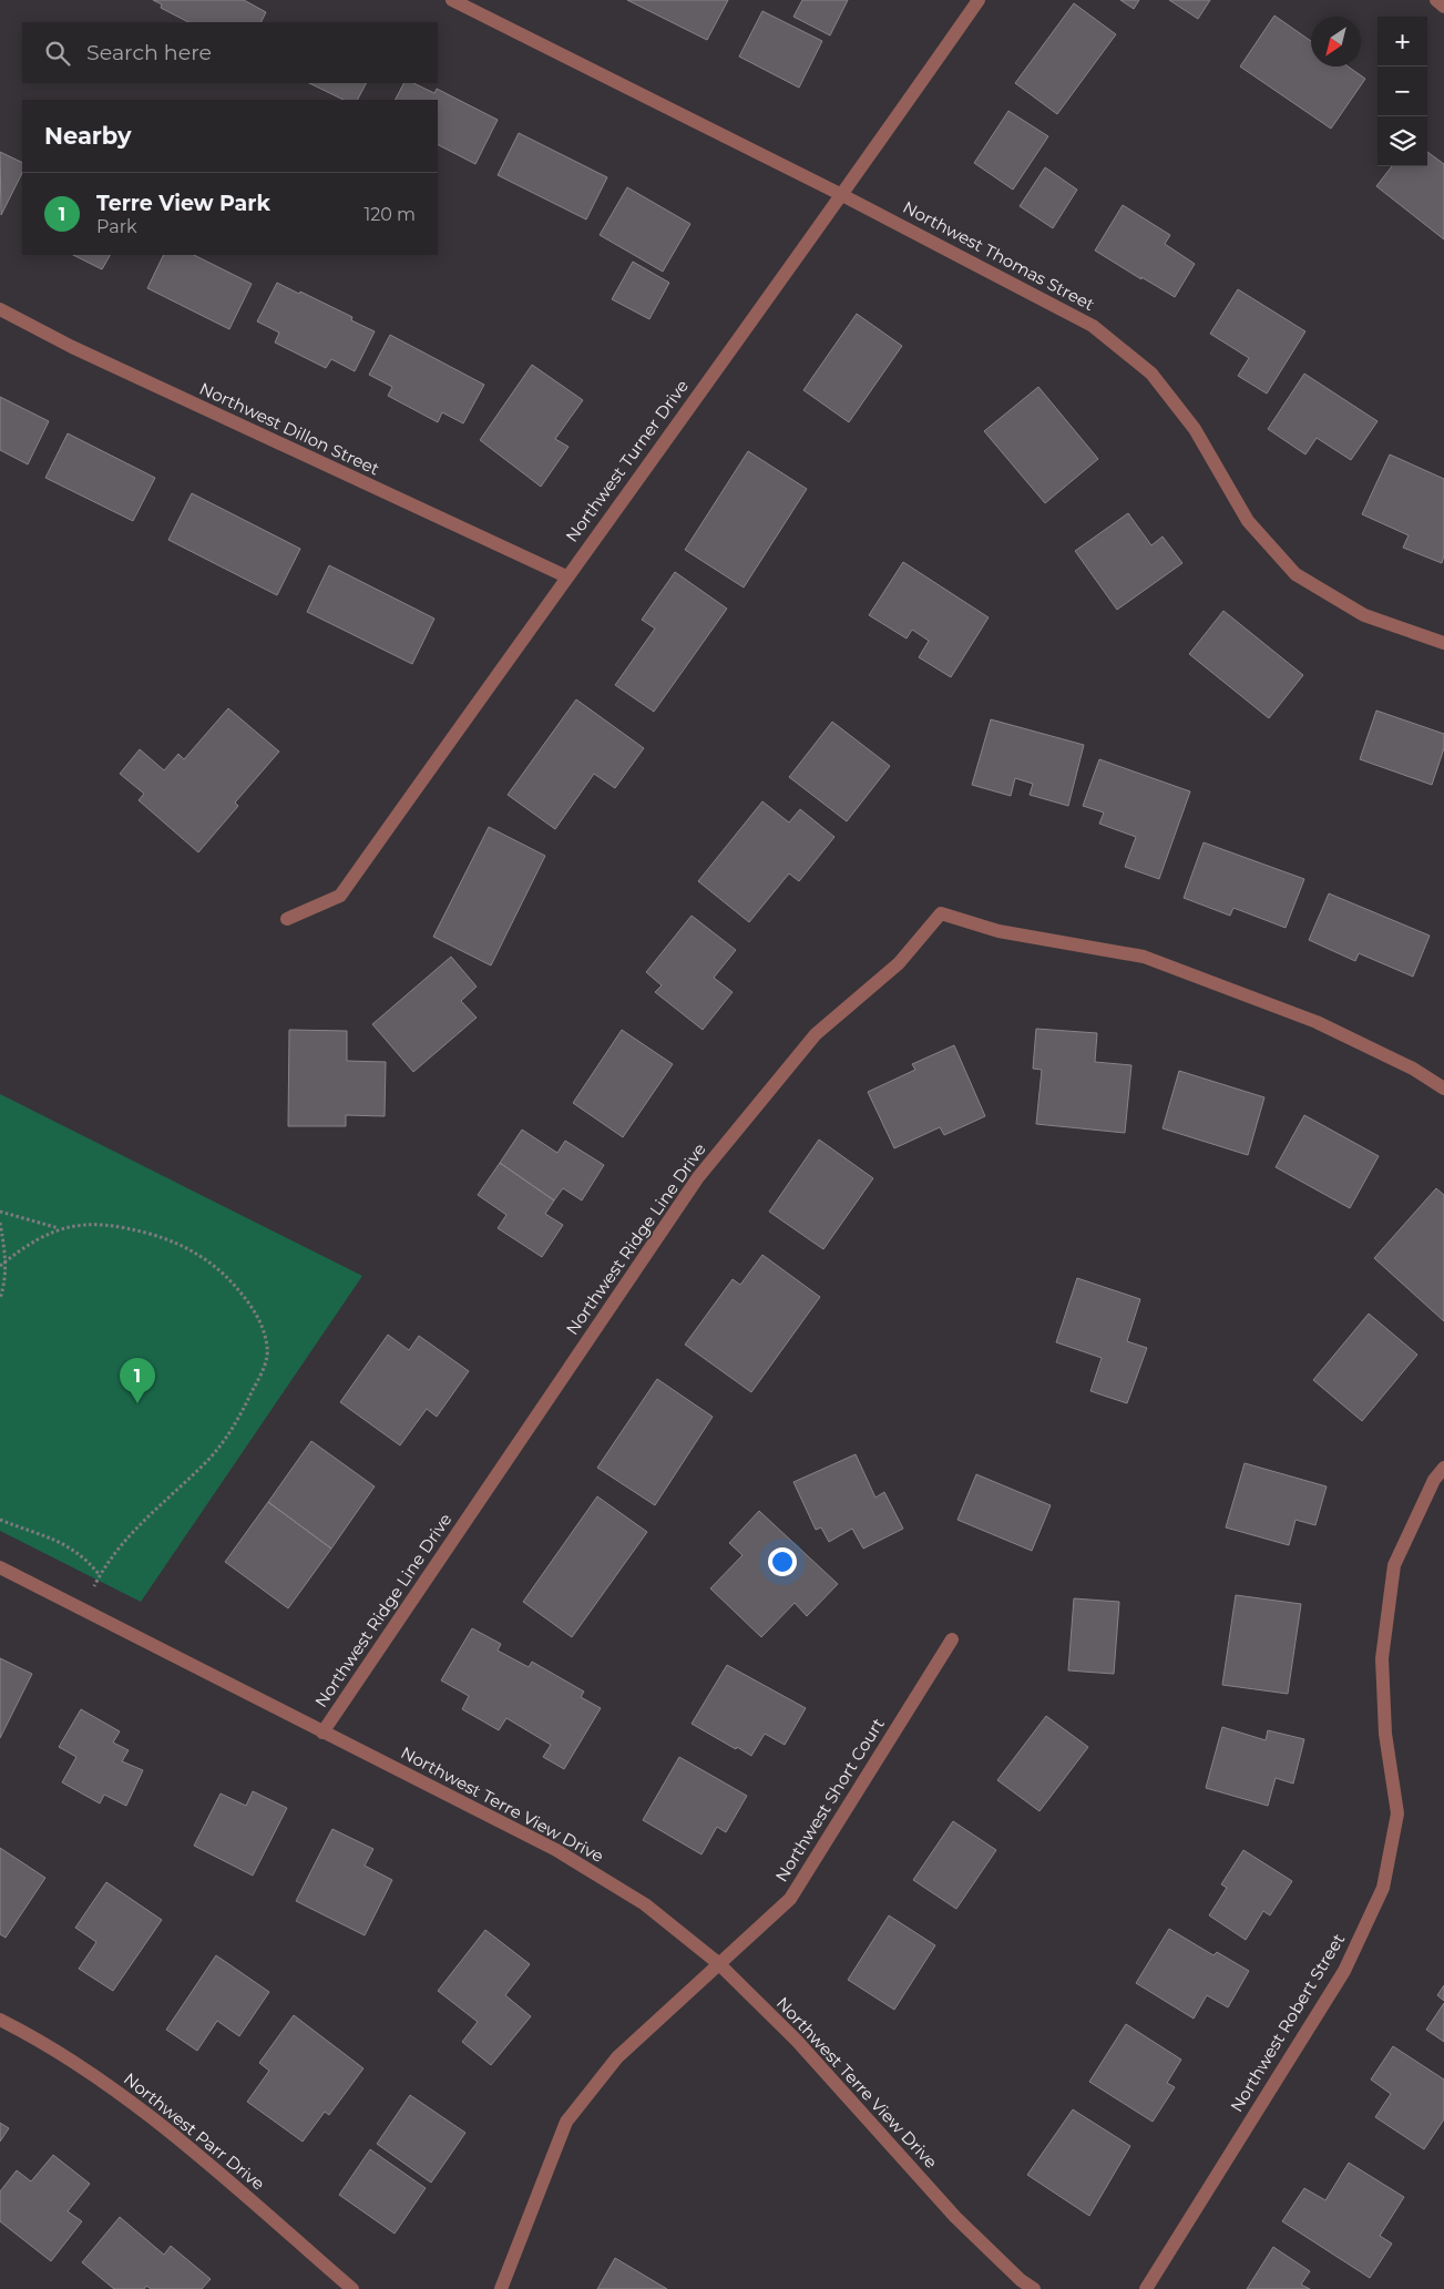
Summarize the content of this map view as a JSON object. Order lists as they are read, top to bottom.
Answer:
{
  "streets": {
    "street": [
      "Northwest Thomas Street",
      "Northwest Dillon Street",
      "Northwest Turner Drive",
      "Northwest Ridge Line Drive",
      "Northwest Short Court",
      "Northwest Terre View Drive",
      "Northwest Robert Street",
      "Northwest Parr Drive"
    ]
  },
  "crossings": [
    ["Northwest Thomas Street", "Northwest Turner Drive"],
    ["Northwest Dillon Street", "Northwest Turner Drive"],
    ["Northwest Ridge Line Drive", "Northwest Terre View Drive"],
    ["Northwest Short Court", "Northwest Terre View Drive"]
  ],
  "north": "bottom left",
  "page": {
    "map_buttons": ["+", "−"],
    "search": "Search here",
    "heading": "Nearby",
    "list": [
      {
        "mark": "1",
        "name": "Terre View Park",
        "note": "Park",
        "value": "120 m"
      }
    ],
    "pins": "1"
  }
}
